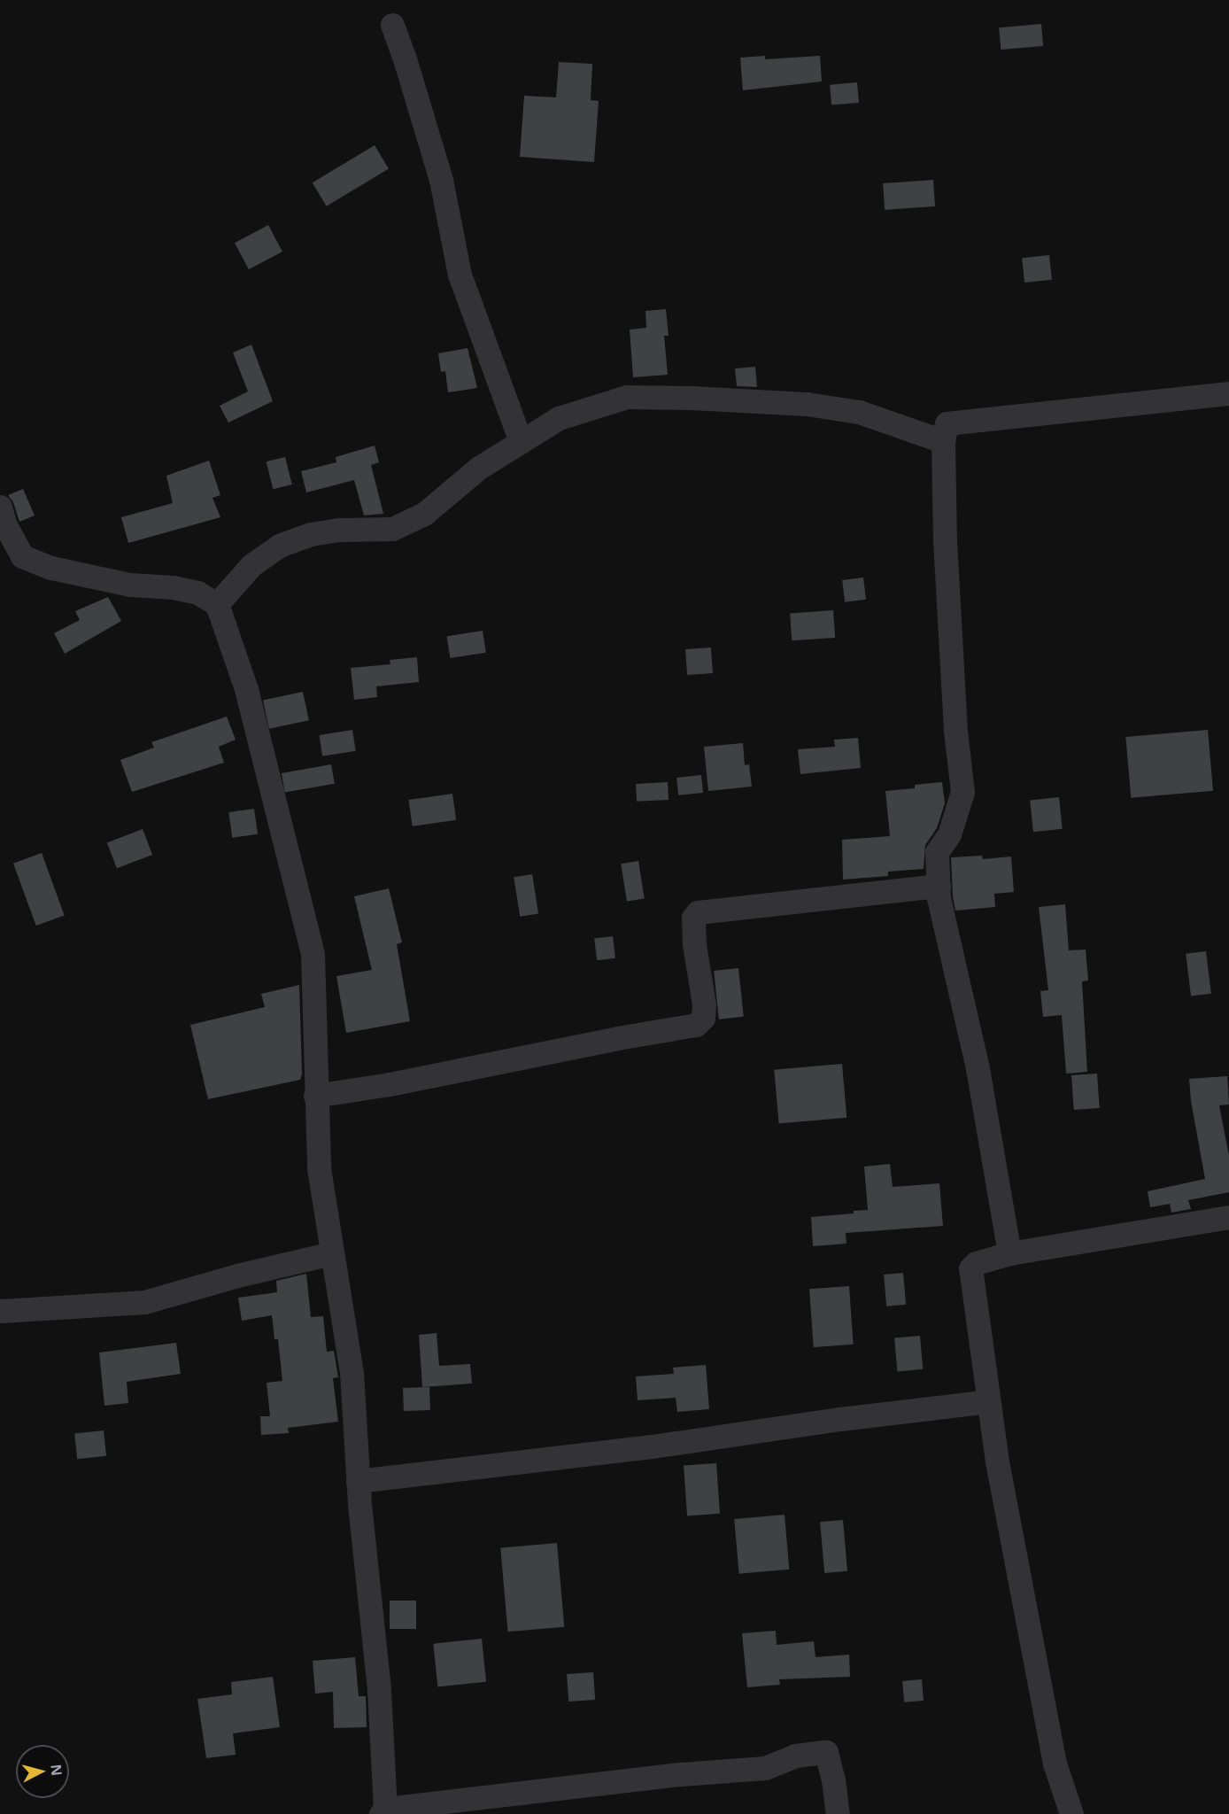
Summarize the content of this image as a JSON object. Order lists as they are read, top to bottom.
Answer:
{
  "north": "right"
}
